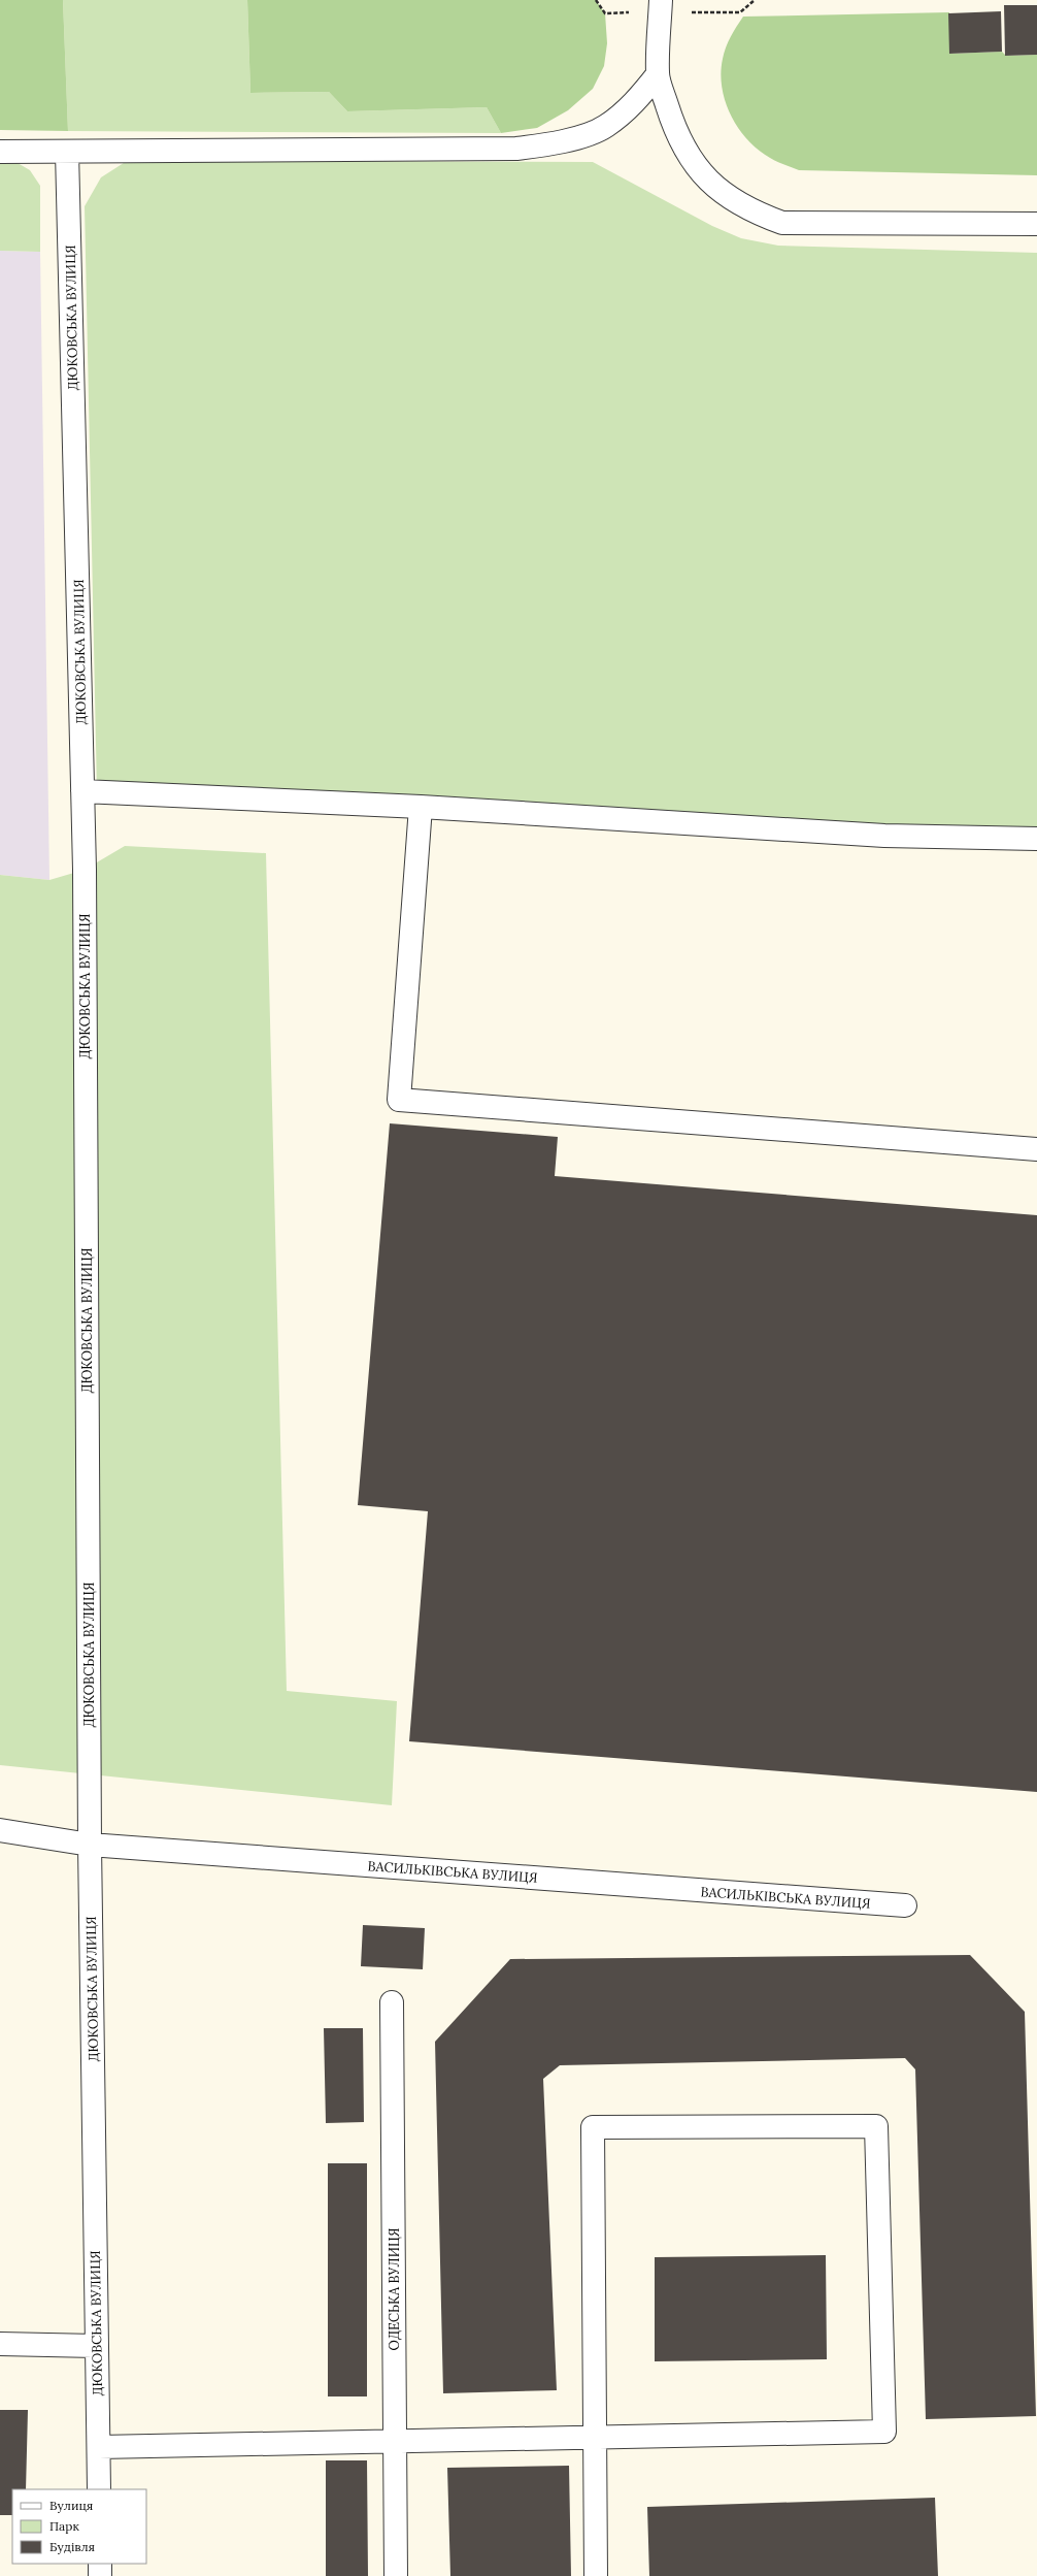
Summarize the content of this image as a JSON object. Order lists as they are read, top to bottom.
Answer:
{
  "streets": {
    "street": ["ДЮКОВСЬКА ВУЛИЦЯ", "ВАСИЛЬКІВСЬКА ВУЛИЦЯ", "ОДЕСЬКА ВУЛИЦЯ"]
  },
  "crossings": [
    ["ДЮКОВСЬКА ВУЛИЦЯ", "ВАСИЛЬКІВСЬКА ВУЛИЦЯ"]
  ],
  "legend": ["Вулиця", "Парк", "Будівля"]
}
